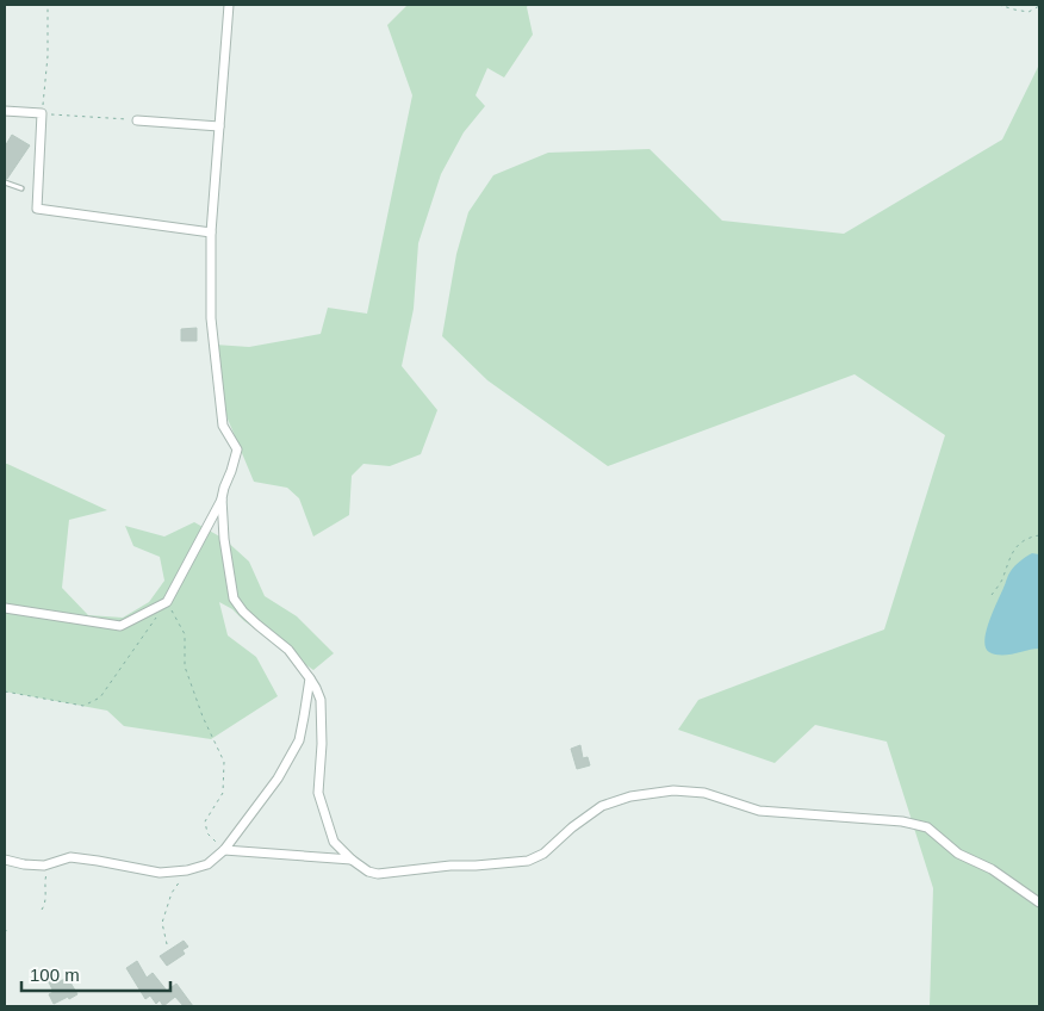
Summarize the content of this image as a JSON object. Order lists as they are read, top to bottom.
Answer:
{
  "scale_bar": "100 m"
}
